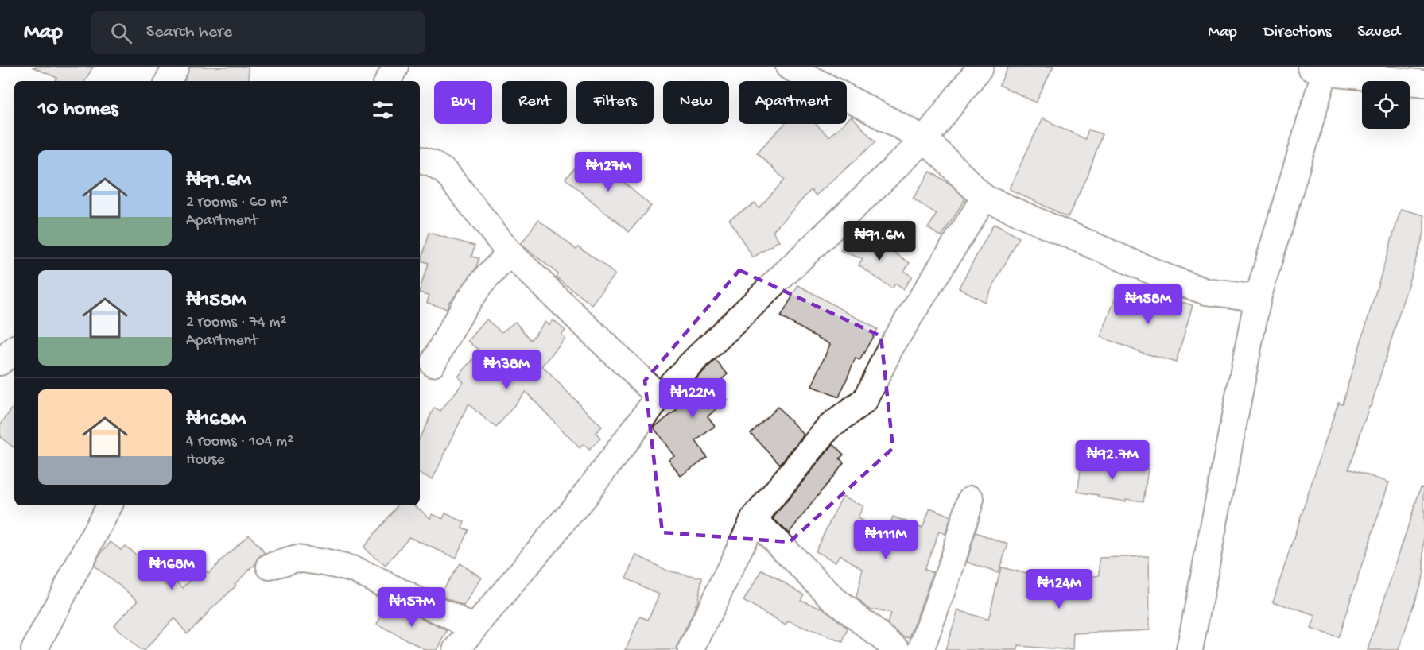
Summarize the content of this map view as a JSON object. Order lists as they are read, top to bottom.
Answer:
{
  "page": {
    "header": "Map",
    "search": "Search here",
    "nav": ["Map", "Directions", "Saved"],
    "chip": [
      "Buy",
      "Rent",
      "Filters",
      "New",
      "Apartment"
    ],
    "heading": "10 homes",
    "list": [
      {
        "name": "₦91.6M",
        "note": "2 rooms · 60 m² · Apartment"
      },
      {
        "name": "₦158M",
        "note": "2 rooms · 74 m² · Apartment"
      },
      {
        "name": "₦168M",
        "note": "4 rooms · 104 m² · House"
      }
    ],
    "price": [
      "₦127M",
      "₦91.6M",
      "₦158M",
      "₦138M",
      "₦122M",
      "₦92.7M",
      "₦111M",
      "₦168M",
      "₦124M",
      "₦157M"
    ]
  }
}
